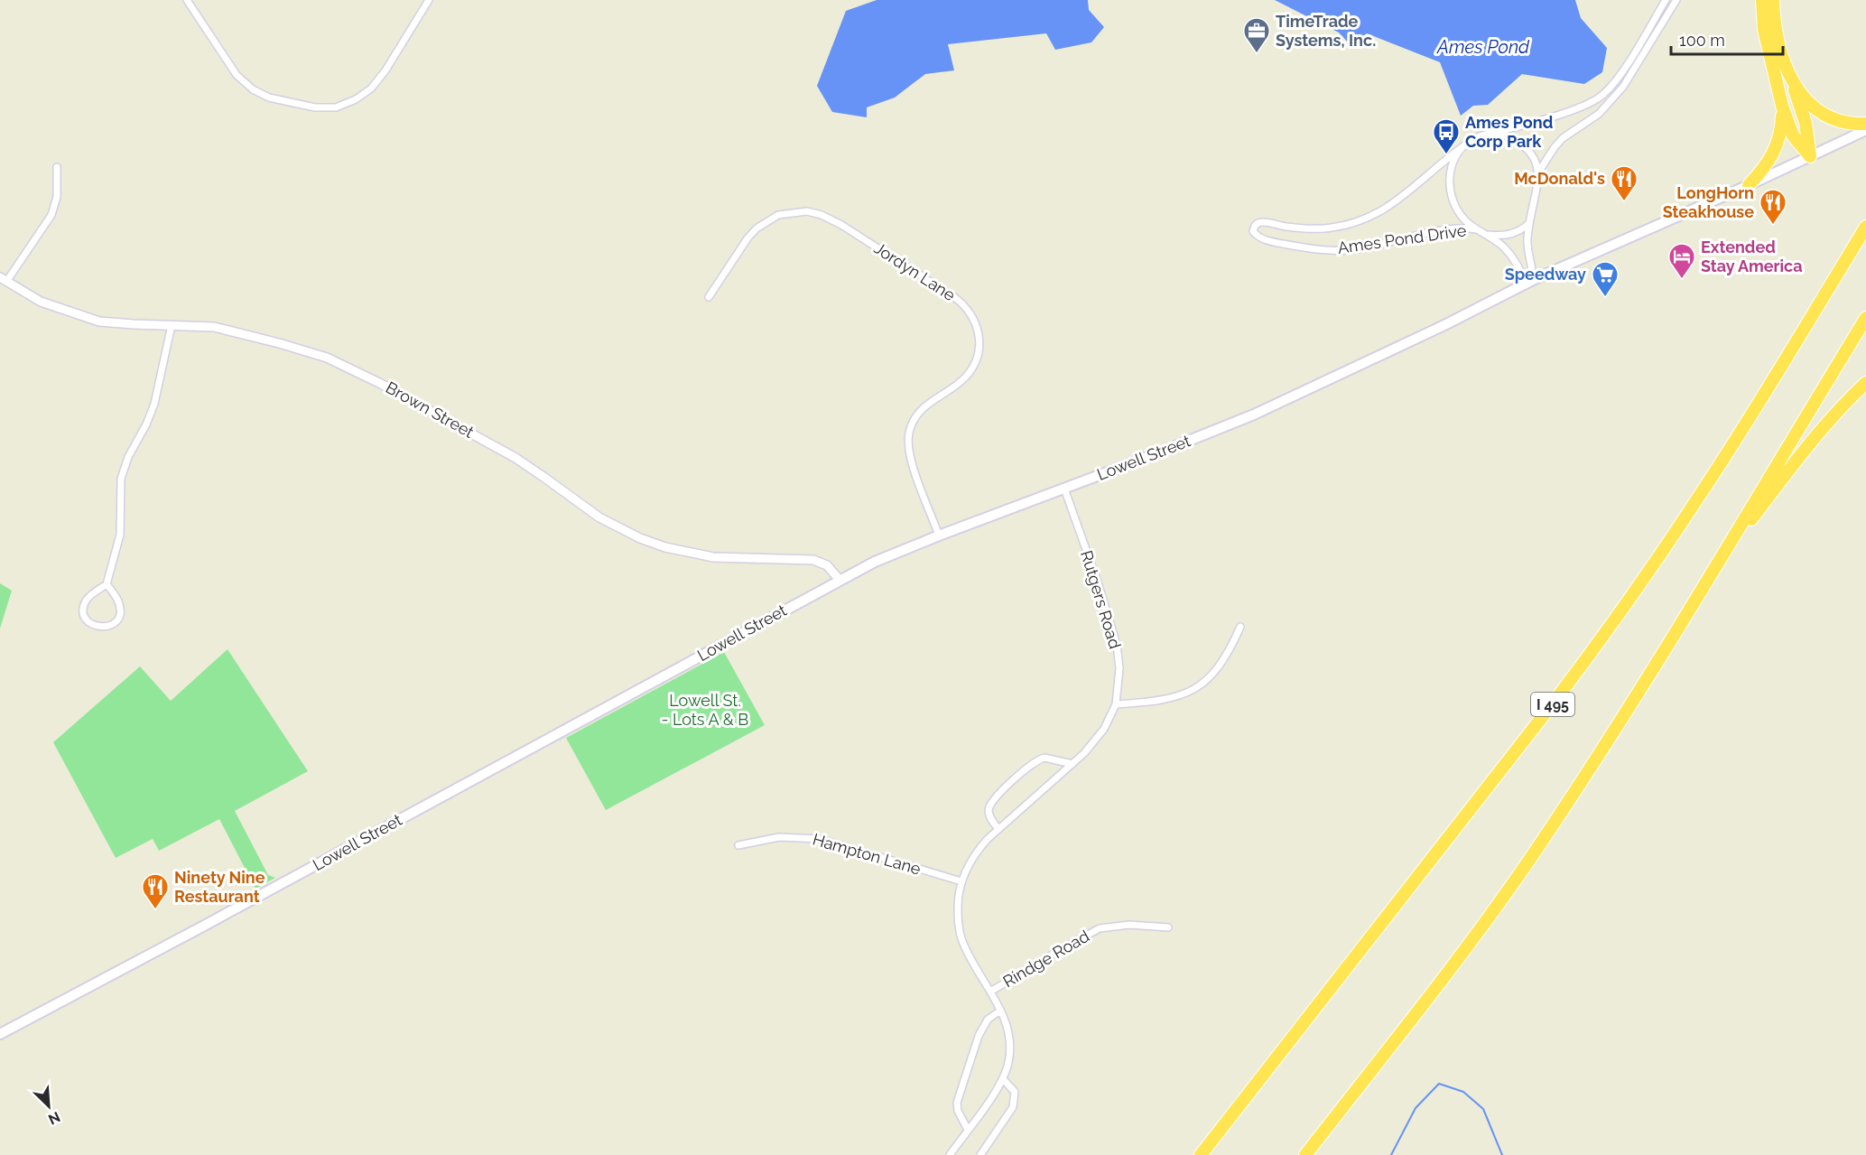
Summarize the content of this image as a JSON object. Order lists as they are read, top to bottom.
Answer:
{
  "streets": {
    "highway": ["I 495"],
    "main road": ["Lowell Street"],
    "street": [
      "Ames Pond Drive",
      "Jordyn Lane",
      "Brown Street",
      "Rutgers Road",
      "Hampton Lane",
      "Rindge Road"
    ]
  },
  "crossings": [
    ["Ames Pond Drive", "Lowell Street"],
    ["Jordyn Lane", "Lowell Street"],
    ["Brown Street", "Lowell Street"],
    ["Lowell Street", "Rutgers Road"],
    ["Rutgers Road", "Hampton Lane"],
    ["Rutgers Road", "Rindge Road"]
  ],
  "water": ["Ames Pond"],
  "parks": ["Lowell St. - Lots A & B"],
  "places": {
    "office": ["TimeTrade Systems, Inc."],
    "bus stop": ["Ames Pond Corp Park"],
    "restaurant": ["McDonald's", "LongHorn Steakhouse", "Ninety Nine Restaurant"],
    "hotel": ["Extended Stay America"],
    "supermarket": ["Speedway"]
  },
  "scale_bar": "100 m",
  "north": "bottom right"
}
